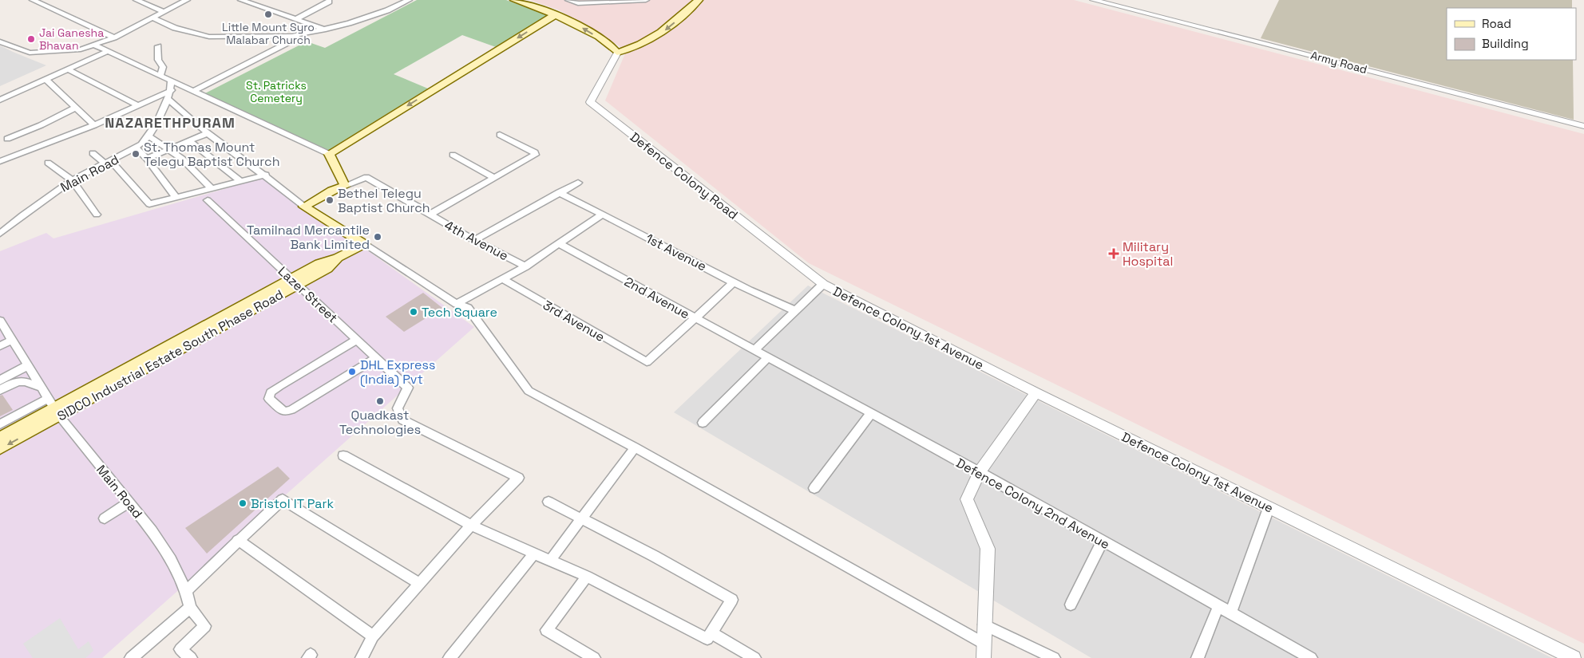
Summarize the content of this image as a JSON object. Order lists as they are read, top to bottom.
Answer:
{
  "streets": {
    "main road": ["SIDCO Industrial Estate South Phase Road"],
    "street": [
      "Army Road",
      "Main Road",
      "Defence Colony Road",
      "4th Avenue",
      "1st Avenue",
      "Lazer Street",
      "2nd Avenue",
      "3rd Avenue",
      "Defence Colony 1st Avenue",
      "Defence Colony 2nd Avenue"
    ]
  },
  "crossings": [
    ["Main Road", "SIDCO Industrial Estate South Phase Road"],
    ["Defence Colony Road", "Defence Colony 1st Avenue"],
    ["Lazer Street", "SIDCO Industrial Estate South Phase Road"],
    ["2nd Avenue", "3rd Avenue"],
    ["2nd Avenue", "Defence Colony 2nd Avenue"]
  ],
  "districts": ["NAZARETHPURAM"],
  "parks": ["St. Patricks Cemetery"],
  "places": {
    "other": [
      "Little Mount Syro Malabar Church",
      "Jai Ganesha Bhavan",
      "St. Thomas Mount Telegu Baptist Church",
      "Bethel Telegu Baptist Church",
      "Tamilnad Mercantile Bank Limited",
      "Tech Square",
      "DHL Express (India) Pvt",
      "Quadkast Technologies",
      "Bristol IT Park"
    ],
    "health": ["Military Hospital"]
  },
  "legend": ["Road", "Building"]
}
